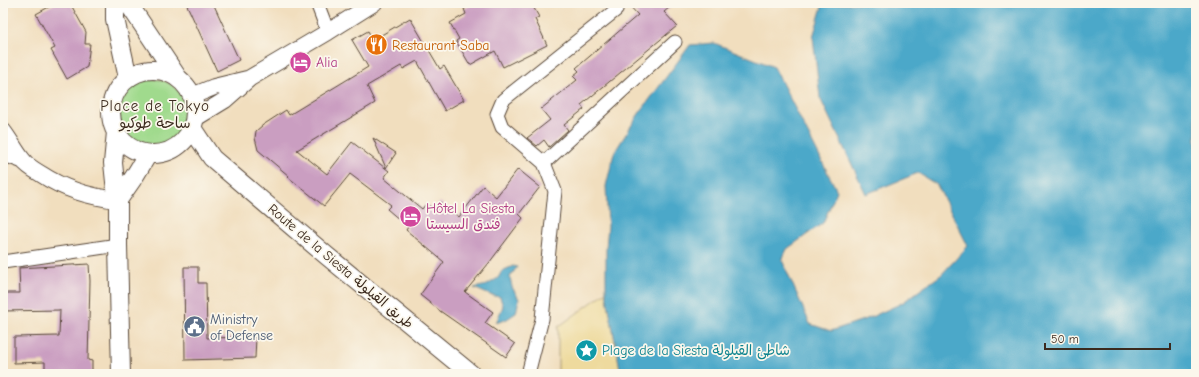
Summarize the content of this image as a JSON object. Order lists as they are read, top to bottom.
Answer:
{
  "streets": {
    "main road": ["Route de la Siesta طريق القيلولة"]
  },
  "districts": ["Place de Tokyo ساحة طوكيو"],
  "places": {
    "restaurant": ["Restaurant Saba"],
    "hotel": ["Alia", "Hôtel La Siesta فندق السيستا"],
    "public building": ["Ministry of Defense"],
    "place": ["Plage de la Siesta شاطئ القيلولة"]
  },
  "scale_bar": "50 m"
}
